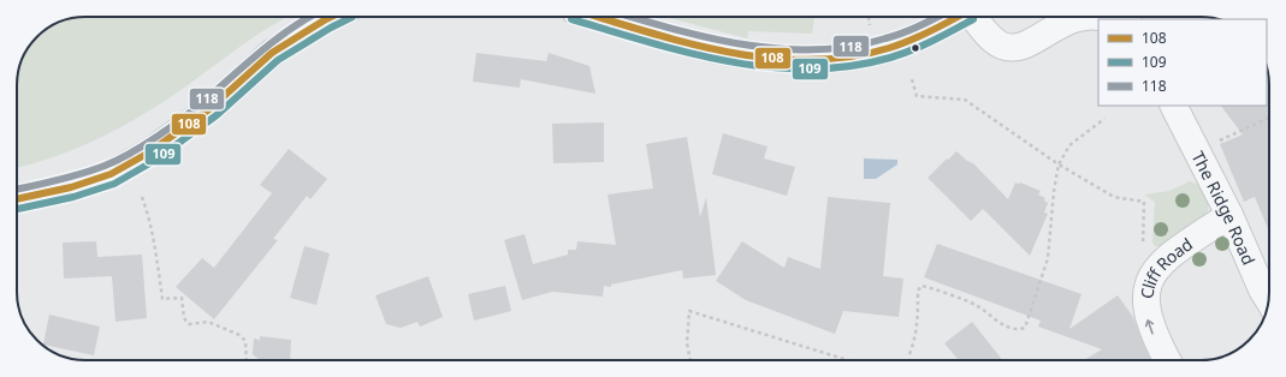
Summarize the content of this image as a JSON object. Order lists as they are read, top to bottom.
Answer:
{
  "streets": {
    "street": ["The Ridge Road", "Cliff Road"]
  },
  "crossings": [
    ["The Ridge Road", "Cliff Road"]
  ],
  "one_way": ["Cliff Road"],
  "lines": ["transit line 108", "transit line 109", "transit line 118"],
  "legend": ["108", "109", "118"]
}
